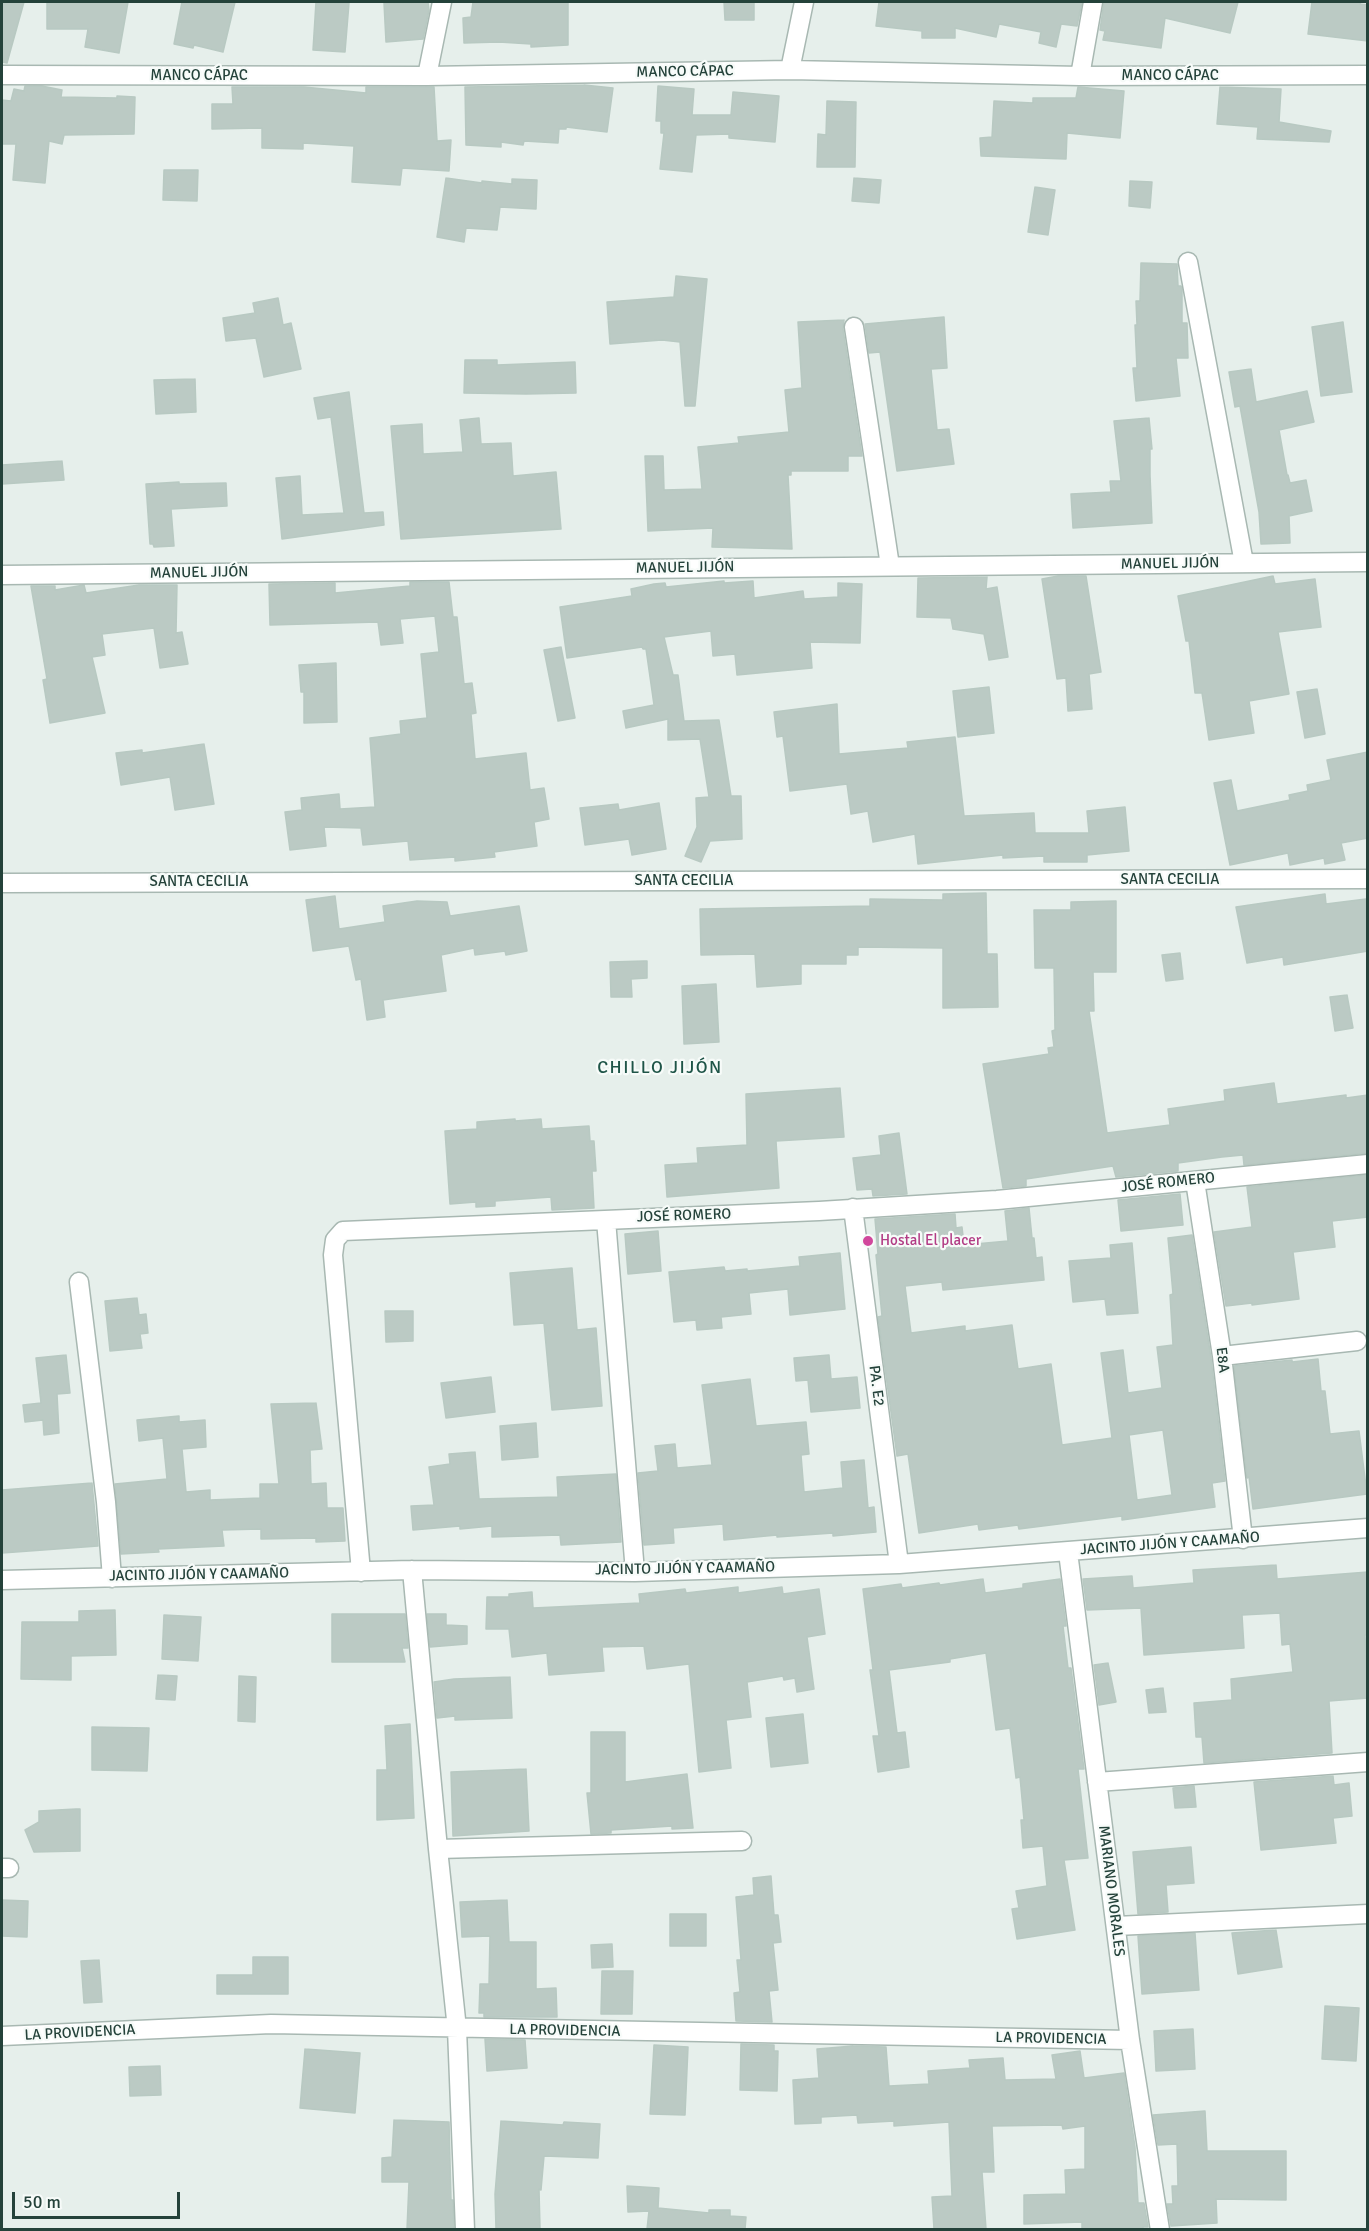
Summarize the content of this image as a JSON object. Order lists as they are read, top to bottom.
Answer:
{
  "streets": {
    "street": [
      "MANCO CÁPAC",
      "MANUEL JIJÓN",
      "SANTA CECILIA",
      "JOSÉ ROMERO",
      "E8A",
      "PA. E2",
      "JACINTO JIJÓN Y CAAMAÑO",
      "MARIANO MORALES",
      "LA PROVIDENCIA"
    ]
  },
  "crossings": [
    ["JOSÉ ROMERO", "E8A"],
    ["JOSÉ ROMERO", "PA. E2"],
    ["JOSÉ ROMERO", "JACINTO JIJÓN Y CAAMAÑO"],
    ["E8A", "JACINTO JIJÓN Y CAAMAÑO"],
    ["PA. E2", "JACINTO JIJÓN Y CAAMAÑO"],
    ["JACINTO JIJÓN Y CAAMAÑO", "MARIANO MORALES"],
    ["MARIANO MORALES", "LA PROVIDENCIA"]
  ],
  "districts": ["CHILLO JIJÓN"],
  "places": ["Hostal El placer"],
  "scale_bar": "50 m"
}
